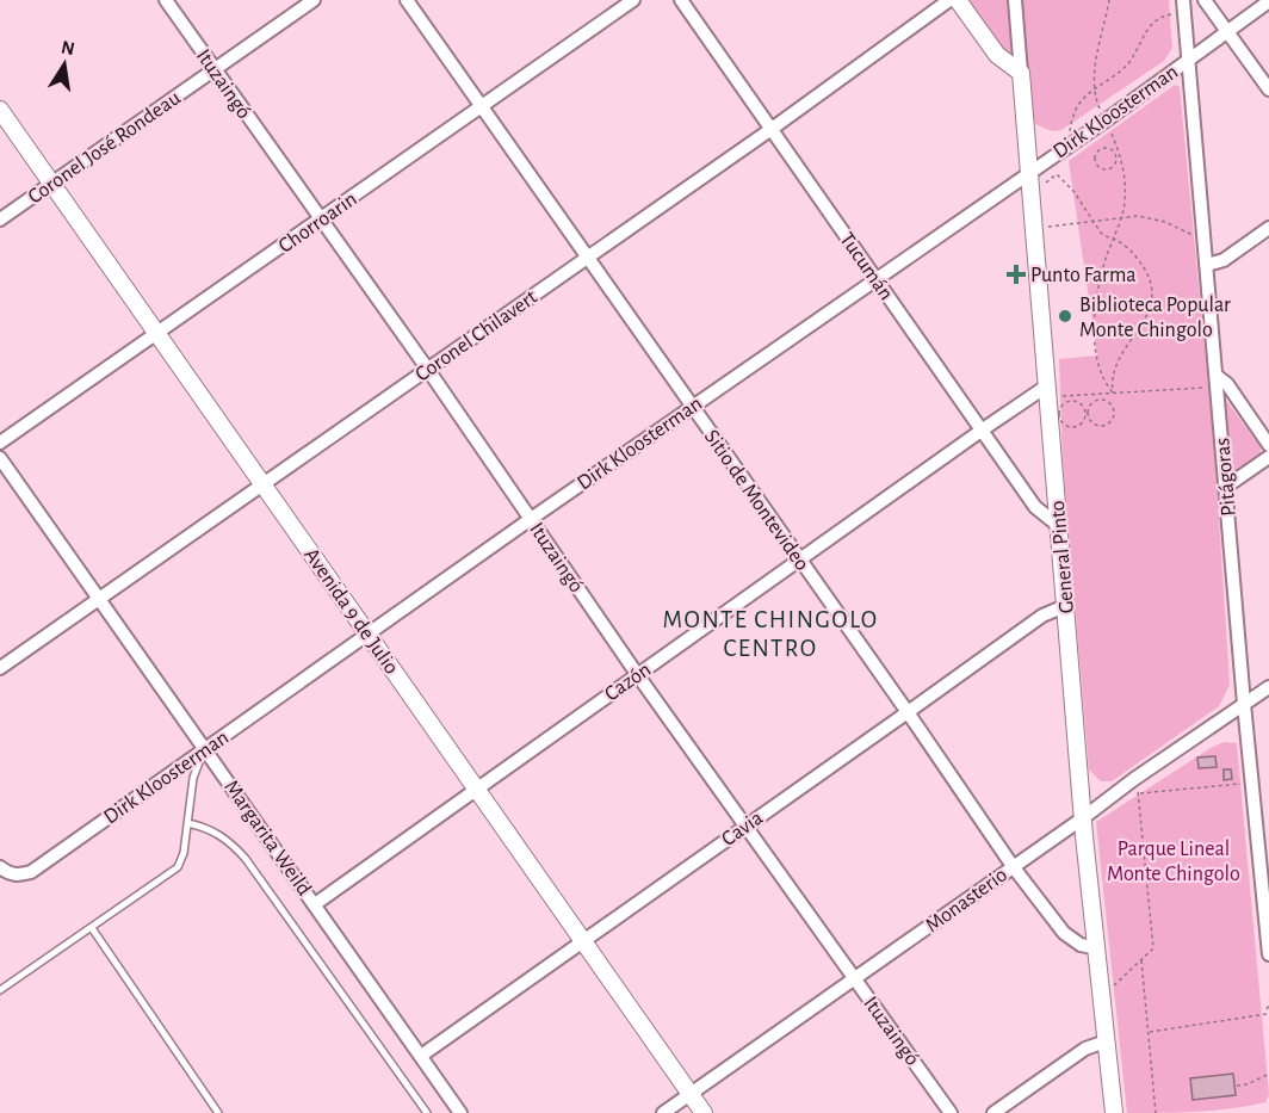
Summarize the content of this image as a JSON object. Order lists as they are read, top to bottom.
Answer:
{
  "streets": {
    "street": [
      "Ituzaingó",
      "Dirk Kloosterman",
      "Coronel José Rondeau",
      "Chorroarin",
      "Tucumán",
      "Coronel Chilavert",
      "Pitágoras",
      "Sitio de Montevideo",
      "General Pinto",
      "Avenida 9 de Julio",
      "Cazón",
      "Cavia",
      "Margarita Weild",
      "Monasterio"
    ]
  },
  "crossings": [
    ["Ituzaingó", "Dirk Kloosterman"],
    ["Ituzaingó", "Coronel José Rondeau"],
    ["Ituzaingó", "Chorroarin"],
    ["Ituzaingó", "Coronel Chilavert"],
    ["Ituzaingó", "Cazón"],
    ["Ituzaingó", "Cavia"],
    ["Ituzaingó", "Monasterio"],
    ["Dirk Kloosterman", "Tucumán"],
    ["Dirk Kloosterman", "Pitágoras"],
    ["Dirk Kloosterman", "Sitio de Montevideo"],
    ["Dirk Kloosterman", "General Pinto"],
    ["Dirk Kloosterman", "Avenida 9 de Julio"],
    ["Dirk Kloosterman", "Margarita Weild"],
    ["Coronel José Rondeau", "Avenida 9 de Julio"],
    ["Chorroarin", "Sitio de Montevideo"],
    ["Chorroarin", "Avenida 9 de Julio"],
    ["Tucumán", "Coronel Chilavert"],
    ["Tucumán", "General Pinto"],
    ["Tucumán", "Cazón"],
    ["Coronel Chilavert", "Sitio de Montevideo"],
    ["Coronel Chilavert", "Avenida 9 de Julio"],
    ["Coronel Chilavert", "Margarita Weild"],
    ["Pitágoras", "Monasterio"],
    ["Sitio de Montevideo", "General Pinto"],
    ["Sitio de Montevideo", "Cazón"],
    ["Sitio de Montevideo", "Cavia"],
    ["Sitio de Montevideo", "Monasterio"],
    ["General Pinto", "Cazón"],
    ["General Pinto", "Cavia"],
    ["General Pinto", "Monasterio"],
    ["Avenida 9 de Julio", "Cazón"],
    ["Avenida 9 de Julio", "Cavia"],
    ["Avenida 9 de Julio", "Monasterio"],
    ["Cazón", "Margarita Weild"],
    ["Cavia", "Margarita Weild"]
  ],
  "districts": ["MONTE CHINGOLO CENTRO"],
  "parks": ["Parque Lineal Monte Chingolo"],
  "places": {
    "health": ["Punto Farma"],
    "other": ["Biblioteca Popular Monte Chingolo"]
  },
  "north": "top"
}
